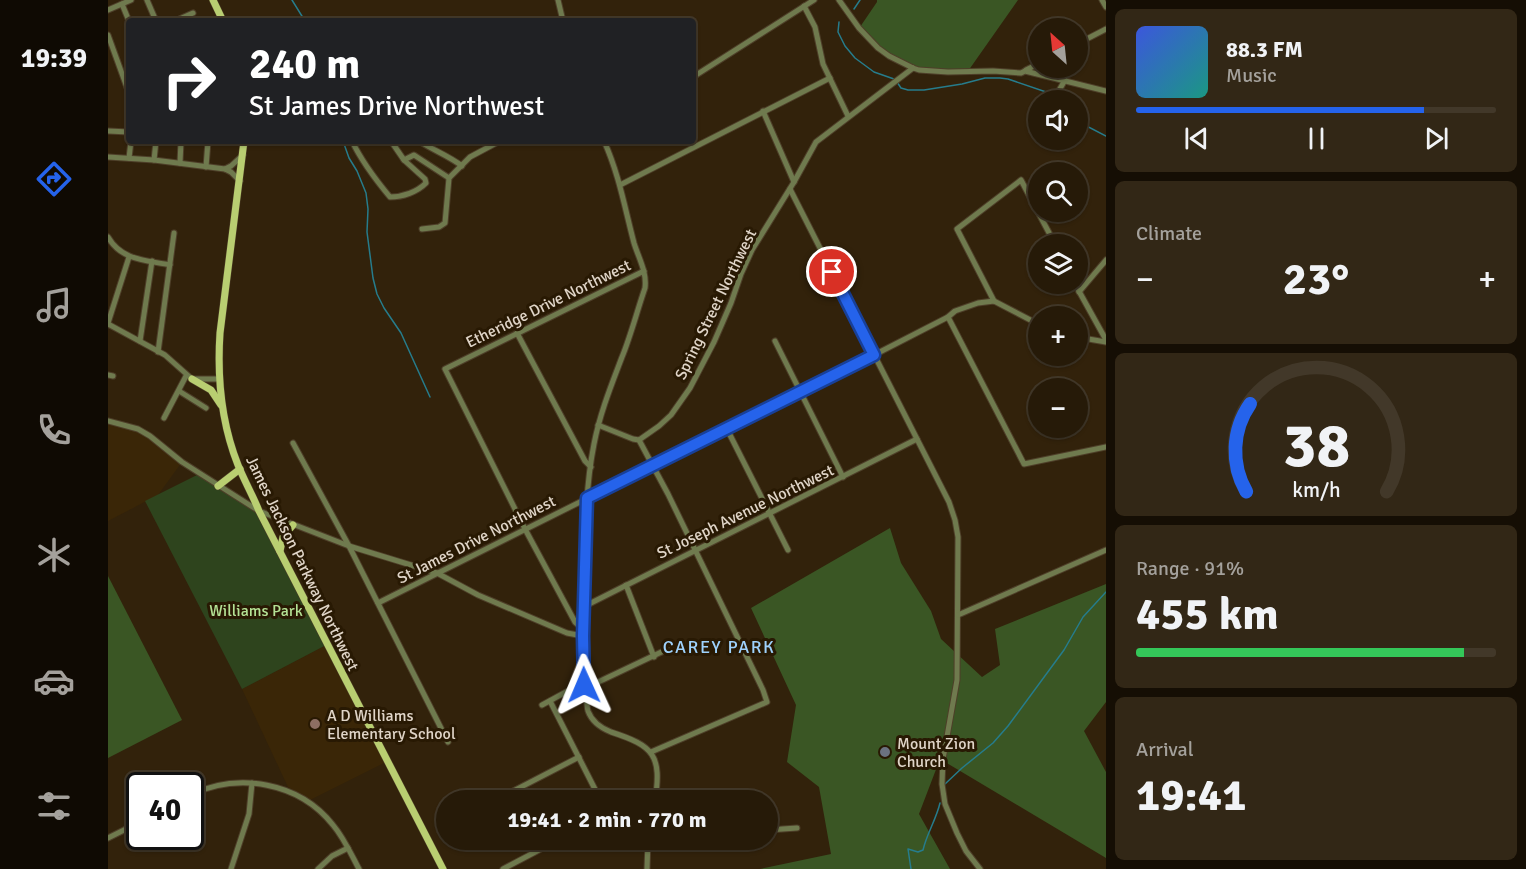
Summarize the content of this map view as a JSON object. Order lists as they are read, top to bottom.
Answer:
{
  "streets": {
    "main road": ["James Jackson Parkway Northwest"],
    "street": [
      "Etheridge Drive Northwest",
      "Spring Street Northwest",
      "St Joseph Avenue Northwest",
      "St James Drive Northwest"
    ]
  },
  "crossings": [
    ["Etheridge Drive Northwest", "St James Drive Northwest"]
  ],
  "districts": ["CAREY PARK"],
  "parks": ["Williams Park"],
  "places": ["A D Williams Elementary School", "Mount Zion Church"],
  "north": "top left",
  "page": {
    "tabs": "19:39",
    "map_buttons": ["+", "−"],
    "turn": ["240 m", "St James Drive Northwest"],
    "song": ["88.3 FM", "Music"],
    "tile": [
      "Climate",
      ["Range · 91%", "455 km"],
      ["Arrival", "19:41"]
    ],
    "heat": ["−", "23°", "+"],
    "limit": "40",
    "trip": "19:41 · 2 min · 770 m",
    "gauge": ["38", "km/h"]
  }
}
